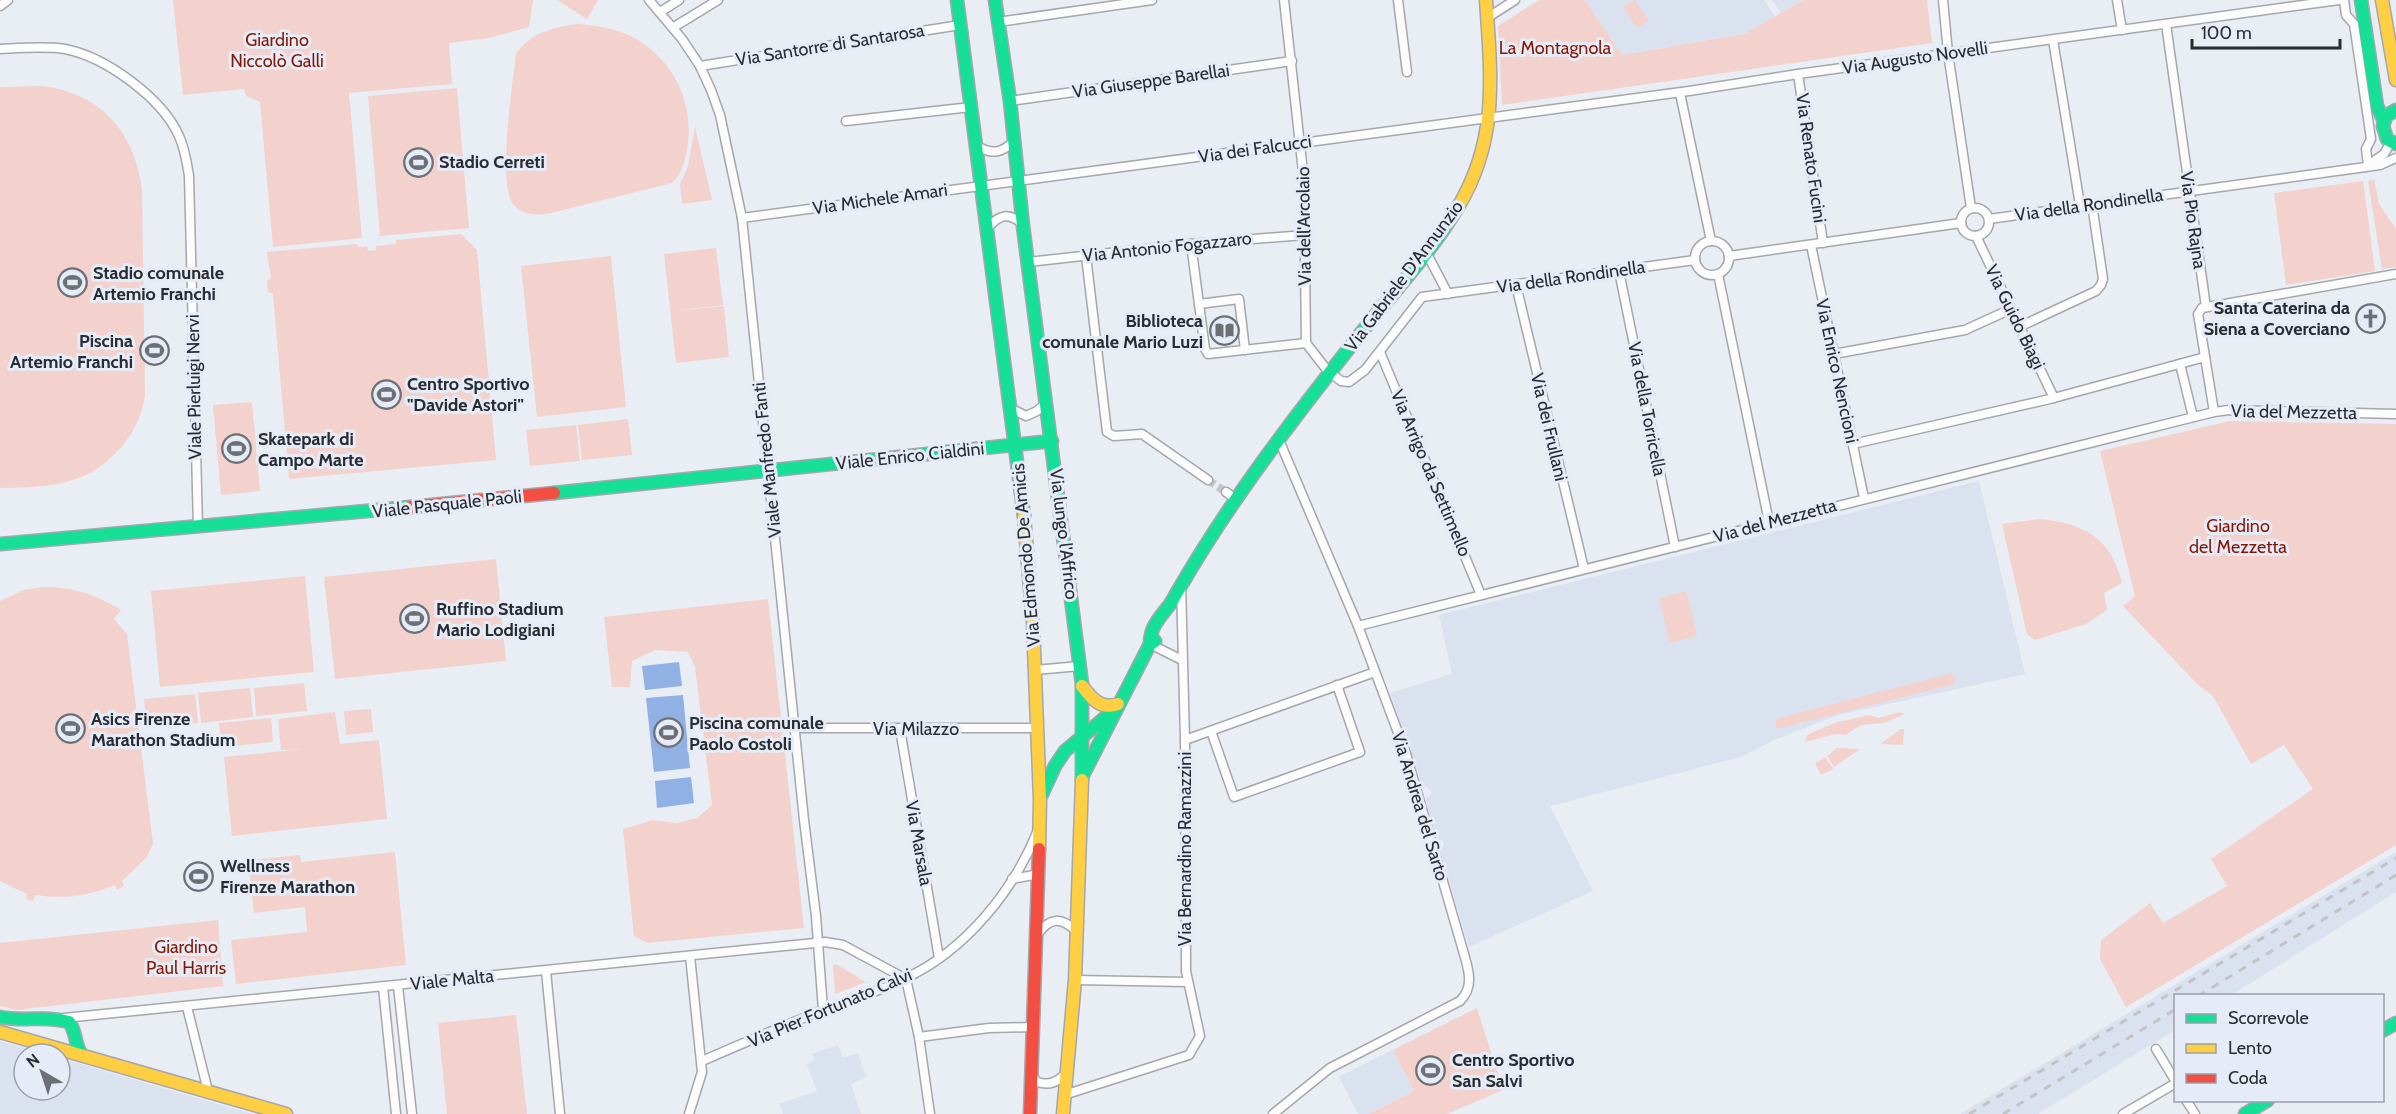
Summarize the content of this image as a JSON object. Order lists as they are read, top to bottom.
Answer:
{
  "streets": {
    "street": [
      "Via Santorre di Santarosa",
      "Via Augusto Novelli",
      "Via Giuseppe Barellai",
      "Via dei Falcucci",
      "Via Renato Fucini",
      "Via Michele Amari",
      "Via della Rondinella",
      "Via Pio Rajna",
      "Via dell'Arcolaio",
      "Via Antonio Fogazzaro",
      "Via Gabriele D'Annunzio",
      "Via Guido Biagi",
      "Via Enrico Nencioni",
      "Viale Pierluigi Nervi",
      "Via della Torricella",
      "Via del Mezzetta",
      "Via dei Frullani",
      "Viale Enrico Cialdini",
      "Viale Manfredo Fanti",
      "Via Arrigo da Settimello",
      "Viale Pasquale Paoli",
      "Via lungo l'Affrico",
      "Via Edmondo De Amicis",
      "Via Milazzo",
      "Via Andrea del Sarto",
      "Via Marsala",
      "Via Bernardino Ramazzini",
      "Viale Malta",
      "Via Pier Fortunato Calvi"
    ]
  },
  "crossings": [
    ["Via Santorre di Santarosa", "Viale Manfredo Fanti"],
    ["Via Santorre di Santarosa", "Via Edmondo De Amicis"],
    ["Via Augusto Novelli", "Via dei Falcucci"],
    ["Via Augusto Novelli", "Via Renato Fucini"],
    ["Via Augusto Novelli", "Via Pio Rajna"],
    ["Via Augusto Novelli", "Via Gabriele D'Annunzio"],
    ["Via Giuseppe Barellai", "Via dell'Arcolaio"],
    ["Via Giuseppe Barellai", "Via lungo l'Affrico"],
    ["Via dei Falcucci", "Via Michele Amari"],
    ["Via dei Falcucci", "Via dell'Arcolaio"],
    ["Via dei Falcucci", "Via Gabriele D'Annunzio"],
    ["Via dei Falcucci", "Via lungo l'Affrico"],
    ["Via Michele Amari", "Viale Manfredo Fanti"],
    ["Via Michele Amari", "Via lungo l'Affrico"],
    ["Via Michele Amari", "Via Edmondo De Amicis"],
    ["Via della Rondinella", "Via Pio Rajna"],
    ["Via della Rondinella", "Via Gabriele D'Annunzio"],
    ["Via della Rondinella", "Via Guido Biagi"],
    ["Via della Rondinella", "Via della Torricella"],
    ["Via della Rondinella", "Via dei Frullani"],
    ["Via Pio Rajna", "Via del Mezzetta"],
    ["Via dell'Arcolaio", "Via Antonio Fogazzaro"],
    ["Via Antonio Fogazzaro", "Via lungo l'Affrico"],
    ["Via Gabriele D'Annunzio", "Via Arrigo da Settimello"],
    ["Via Gabriele D'Annunzio", "Via lungo l'Affrico"],
    ["Via Gabriele D'Annunzio", "Via Andrea del Sarto"],
    ["Via Gabriele D'Annunzio", "Via Bernardino Ramazzini"],
    ["Via Enrico Nencioni", "Via del Mezzetta"],
    ["Viale Pierluigi Nervi", "Viale Pasquale Paoli"],
    ["Via della Torricella", "Via del Mezzetta"],
    ["Via del Mezzetta", "Via dei Frullani"],
    ["Via del Mezzetta", "Via Arrigo da Settimello"],
    ["Via del Mezzetta", "Via Andrea del Sarto"],
    ["Viale Enrico Cialdini", "Viale Manfredo Fanti"],
    ["Viale Enrico Cialdini", "Viale Pasquale Paoli"],
    ["Viale Enrico Cialdini", "Via lungo l'Affrico"],
    ["Viale Enrico Cialdini", "Via Edmondo De Amicis"],
    ["Viale Manfredo Fanti", "Viale Pasquale Paoli"],
    ["Viale Manfredo Fanti", "Via Milazzo"],
    ["Viale Manfredo Fanti", "Viale Malta"],
    ["Viale Manfredo Fanti", "Via Pier Fortunato Calvi"],
    ["Via lungo l'Affrico", "Via Bernardino Ramazzini"],
    ["Via Edmondo De Amicis", "Via Milazzo"],
    ["Via Edmondo De Amicis", "Via Pier Fortunato Calvi"],
    ["Via Milazzo", "Via Marsala"],
    ["Via Marsala", "Via Pier Fortunato Calvi"],
    ["Viale Malta", "Via Pier Fortunato Calvi"]
  ],
  "parks": [
    "Giardino Niccolò Galli",
    "La Montagnola",
    "Giardino del Mezzetta",
    "Giardino Paul Harris"
  ],
  "places": {
    "sports": [
      "Stadio Cerreti",
      "Stadio comunale Artemio Franchi",
      "Piscina Artemio Franchi",
      "Centro Sportivo \"Davide Astori\"",
      "Skatepark di Campo Marte",
      "Ruffino Stadium Mario Lodigiani",
      "Asics Firenze Marathon Stadium",
      "Piscina comunale Paolo Costoli",
      "Wellness Firenze Marathon",
      "Centro Sportivo San Salvi"
    ],
    "church": ["Santa Caterina da Siena a Coverciano"],
    "library": ["Biblioteca comunale Mario Luzi"]
  },
  "legend": ["Scorrevole", "Lento", "Coda"],
  "scale_bar": "100 m",
  "north": "top left"
}
